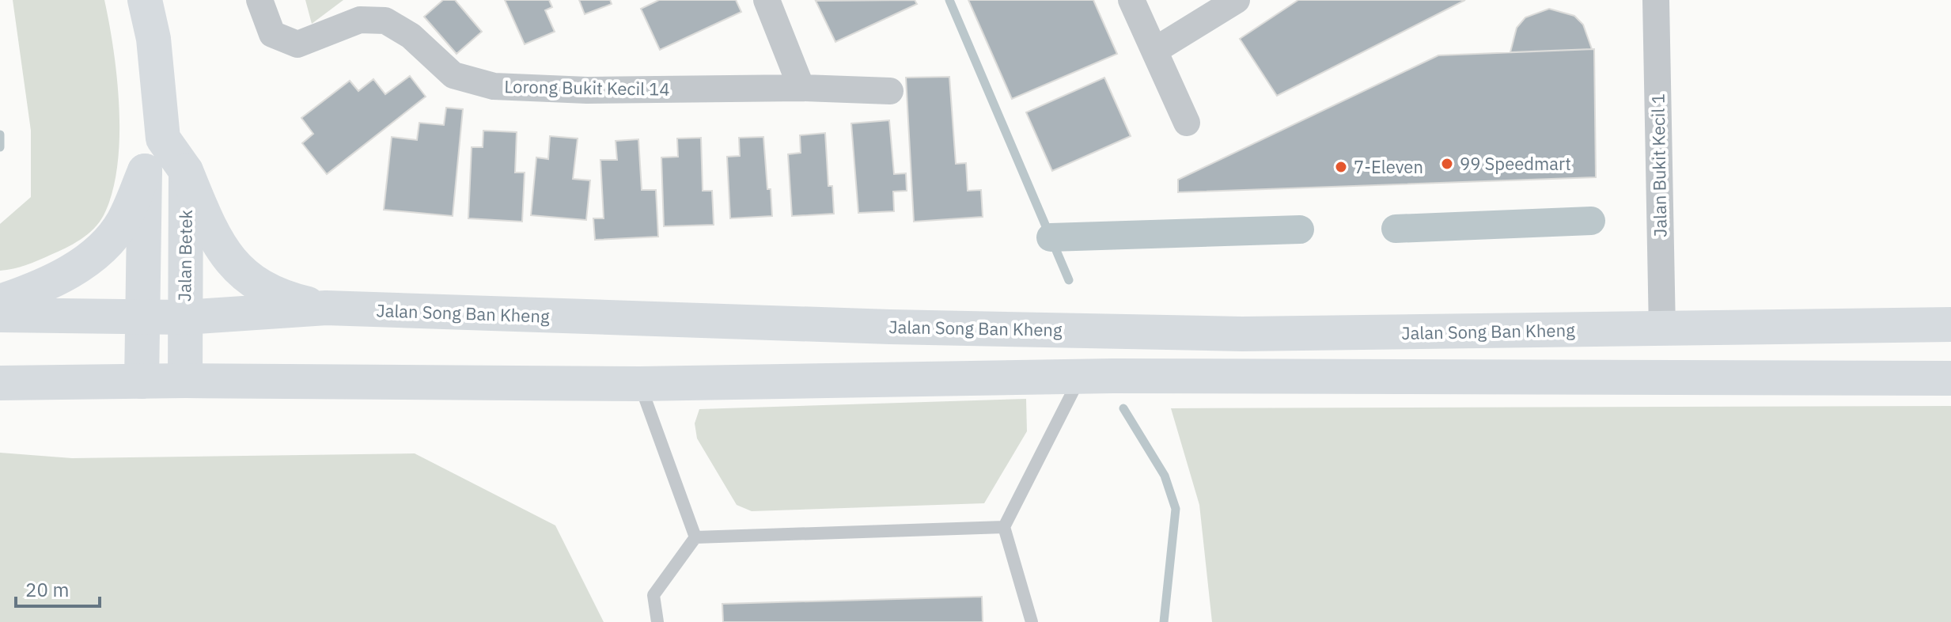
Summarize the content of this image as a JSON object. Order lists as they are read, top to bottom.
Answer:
{
  "streets": {
    "main road": ["Jalan Betek", "Jalan Song Ban Kheng"],
    "street": ["Lorong Bukit Kecil 14", "Jalan Bukit Kecil 1"]
  },
  "crossings": [
    ["Jalan Bukit Kecil 1", "Jalan Song Ban Kheng"],
    ["Jalan Betek", "Jalan Song Ban Kheng"]
  ],
  "places": ["99 Speedmart", "7-Eleven"],
  "scale_bar": "20 m"
}
